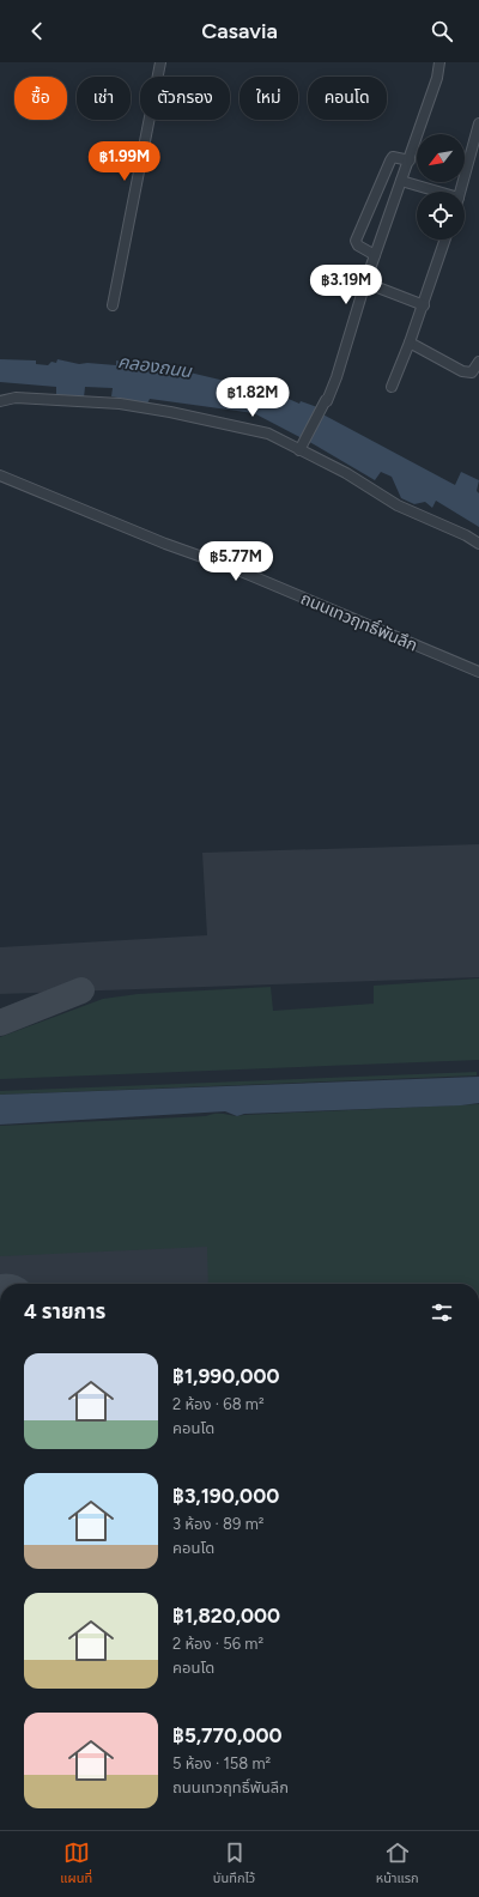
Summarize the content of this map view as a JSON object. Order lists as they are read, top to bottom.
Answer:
{
  "streets": {
    "street": ["ถนนเทวฤทธิ์พันลึก"]
  },
  "water": ["คลองถนน"],
  "north": "bottom left",
  "page": {
    "header": "Casavia",
    "chip": [
      "ซื้อ",
      "เช่า",
      "ตัวกรอง",
      "ใหม่",
      "คอนโด"
    ],
    "price": [
      "฿1.99M",
      "฿3.19M",
      "฿1.82M",
      "฿5.77M"
    ],
    "heading": "4 รายการ",
    "list": [
      {
        "name": "฿1,990,000",
        "note": "2 ห้อง · 68 m² · คอนโด"
      },
      {
        "name": "฿3,190,000",
        "note": "3 ห้อง · 89 m² · คอนโด"
      },
      {
        "name": "฿1,820,000",
        "note": "2 ห้อง · 56 m² · คอนโด"
      },
      {
        "name": "฿5,770,000",
        "note": "5 ห้อง · 158 m² · ถนนเทวฤทธิ์พันลึก"
      }
    ],
    "tabs": ["แผนที่", "บันทึกไว้", "หน้าแรก"]
  }
}
